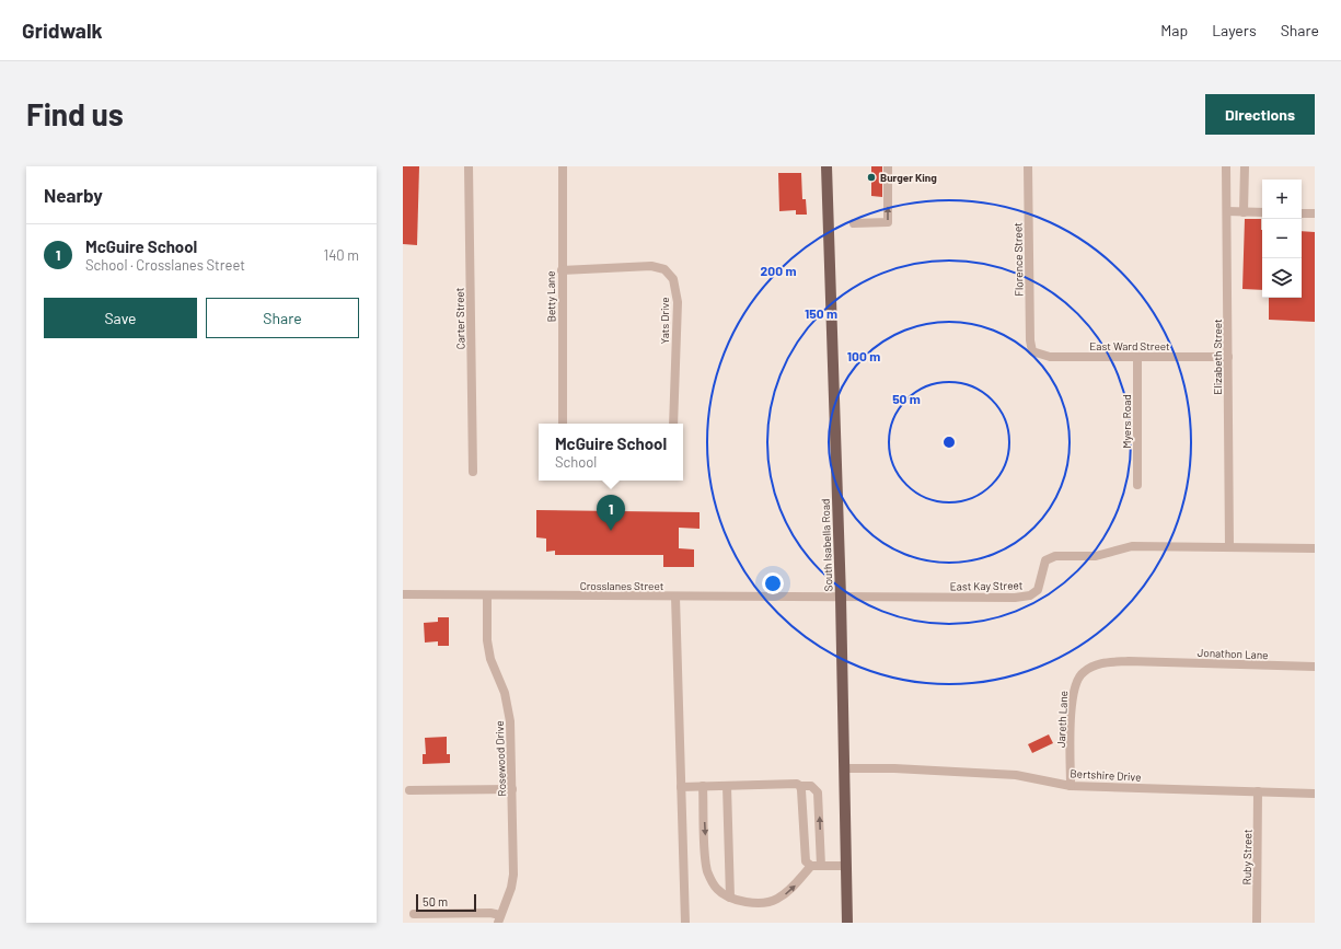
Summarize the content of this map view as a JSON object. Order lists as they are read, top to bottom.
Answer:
{
  "streets": {
    "main road": ["South Isabella Road"],
    "street": [
      "Florence Street",
      "Betty Lane",
      "Carter Street",
      "Yats Drive",
      "East Ward Street",
      "Elizabeth Street",
      "Myers Road",
      "Crosslanes Street",
      "East Kay Street",
      "Jonathon Lane",
      "Jareth Lane",
      "Rosewood Drive",
      "Bertshire Drive",
      "Ruby Street"
    ]
  },
  "crossings": [
    ["Florence Street", "East Ward Street"],
    ["Betty Lane", "Yats Drive"],
    ["East Ward Street", "Elizabeth Street"],
    ["East Ward Street", "Myers Road"],
    ["Elizabeth Street", "East Kay Street"],
    ["South Isabella Road", "Crosslanes Street"],
    ["South Isabella Road", "East Kay Street"],
    ["South Isabella Road", "Bertshire Drive"],
    ["Crosslanes Street", "East Kay Street"],
    ["Crosslanes Street", "Rosewood Drive"],
    ["Jonathon Lane", "Jareth Lane"],
    ["Jareth Lane", "Bertshire Drive"],
    ["Bertshire Drive", "Ruby Street"]
  ],
  "places": ["Burger King"],
  "scale_bar": "50 m",
  "page": {
    "header": "Gridwalk",
    "nav": ["Map", "Layers", "Share"],
    "buttons": [
      "Directions",
      ["Save", "Share"]
    ],
    "title": "Find us",
    "heading": "Nearby",
    "map_buttons": ["+", "−"],
    "list": [
      {
        "mark": "1",
        "name": "McGuire School",
        "note": "School · Crosslanes Street",
        "value": "140 m"
      }
    ],
    "popup": ["McGuire School", "School"],
    "pins": "1",
    "scale": "50 m"
  },
  "rings": [
    "200 m",
    "150 m",
    "100 m",
    "50 m"
  ]
}
